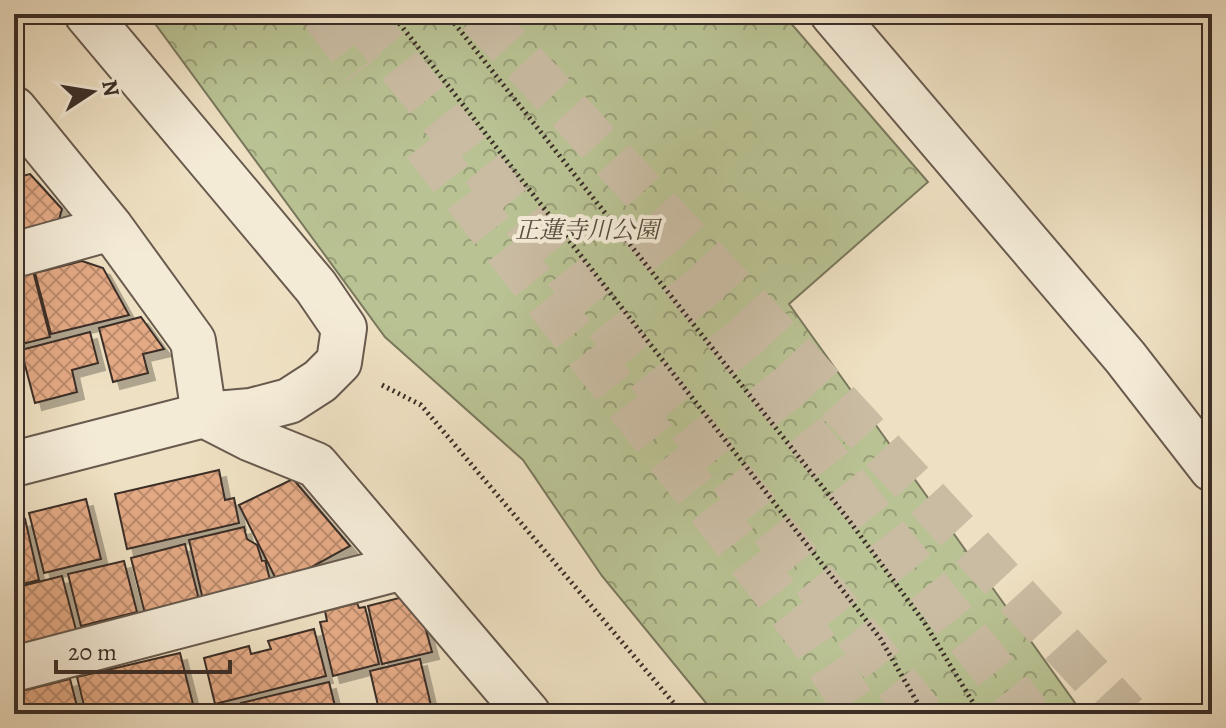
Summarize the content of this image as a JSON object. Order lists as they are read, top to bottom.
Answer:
{
  "parks": ["正蓮寺川公園"],
  "scale_bar": "20 m",
  "north": "right"
}
